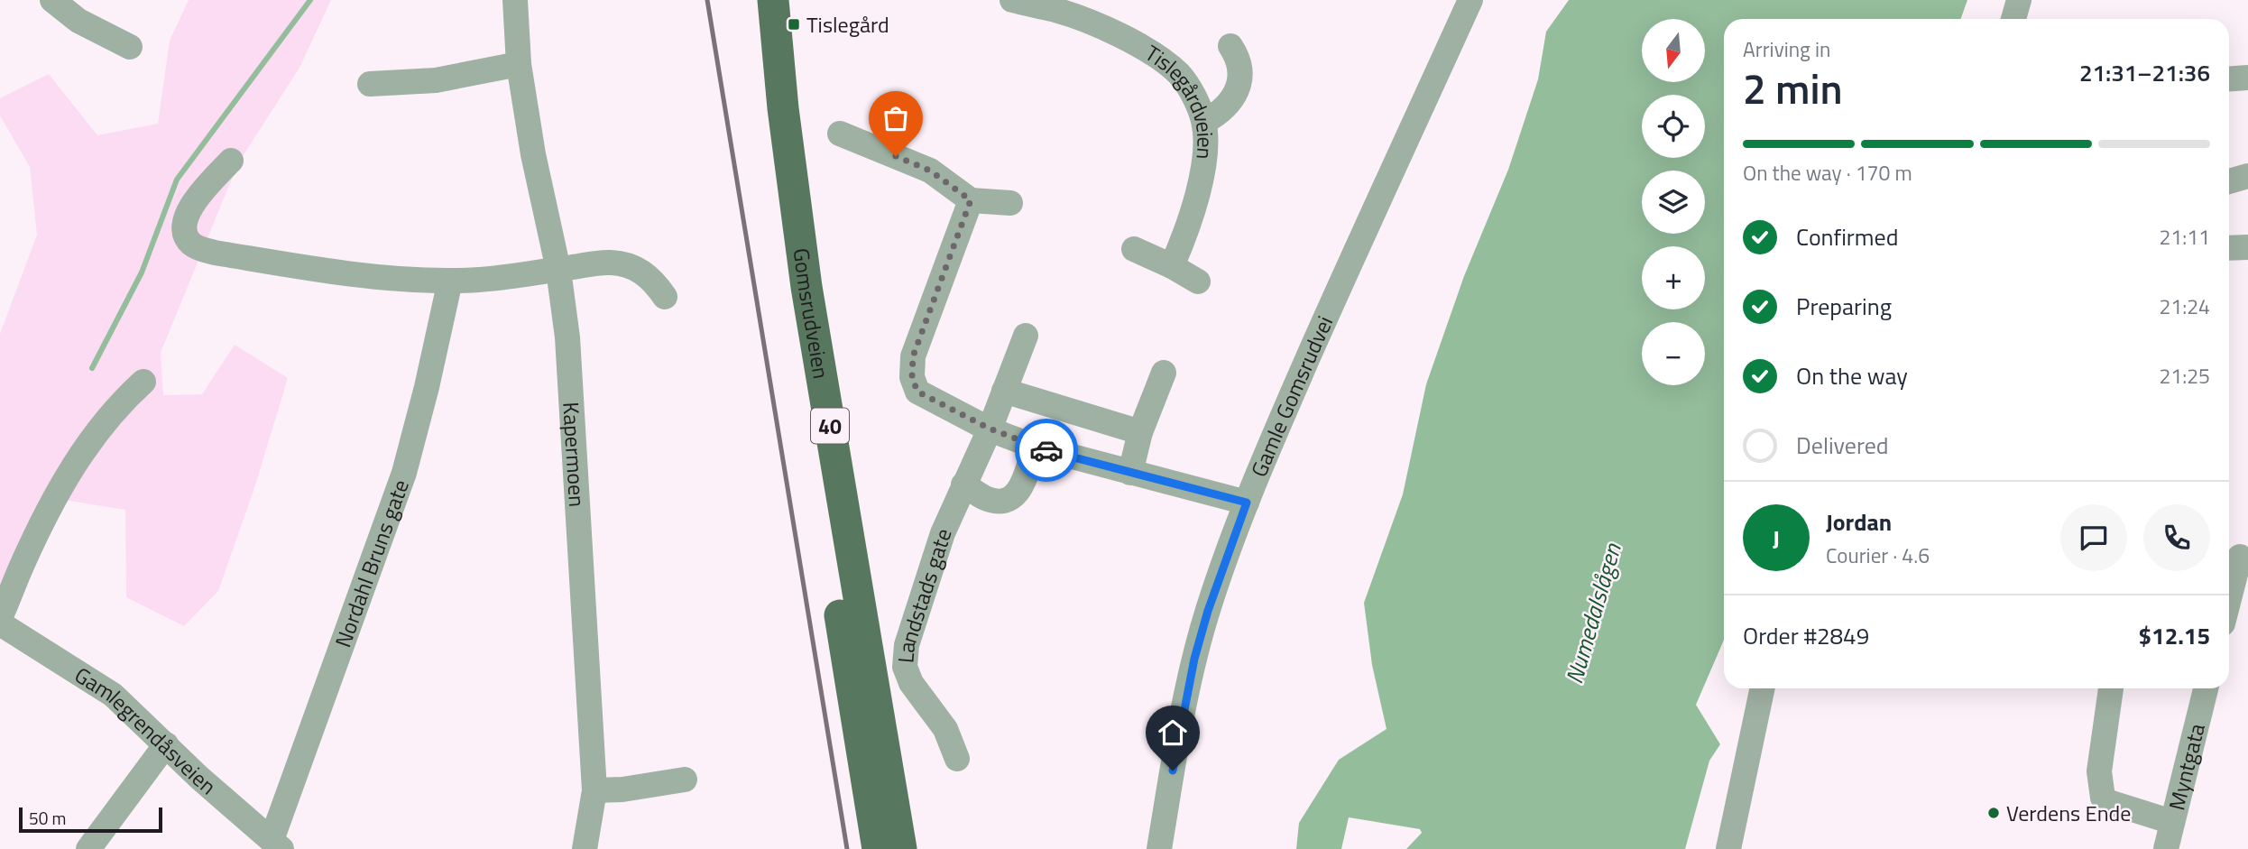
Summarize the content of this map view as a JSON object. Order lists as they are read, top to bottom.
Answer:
{
  "streets": {
    "main road": ["Gomsrudveien", "40"],
    "street": [
      "Tislegårdveien",
      "Gamle Gomsrudvei",
      "Kapermoen",
      "Nordahl Bruns gate",
      "Landstads gate",
      "Gamlegrendåsveien",
      "Myntgata"
    ]
  },
  "crossings": [
    ["Nordahl Bruns gate", "Gamlegrendåsveien"]
  ],
  "water": ["Numedalslågen"],
  "places": {
    "transit": ["Tislegård"],
    "other": ["Verdens Ende"]
  },
  "scale_bar": "50 m",
  "north": "bottom",
  "page": {
    "map_buttons": ["+", "−"],
    "heading": ["2 min", "Arriving in", "21:31–21:36"],
    "panel": [
      "Jordan",
      "Courier · 4.6",
      "Order #2849",
      "$12.15"
    ],
    "bar": "On the way · 170 m",
    "list": [
      ["Confirmed", "21:11"],
      ["Preparing", "21:24"],
      ["On the way", "21:25"],
      "Delivered"
    ],
    "round": "J",
    "scale": "50 m"
  }
}
